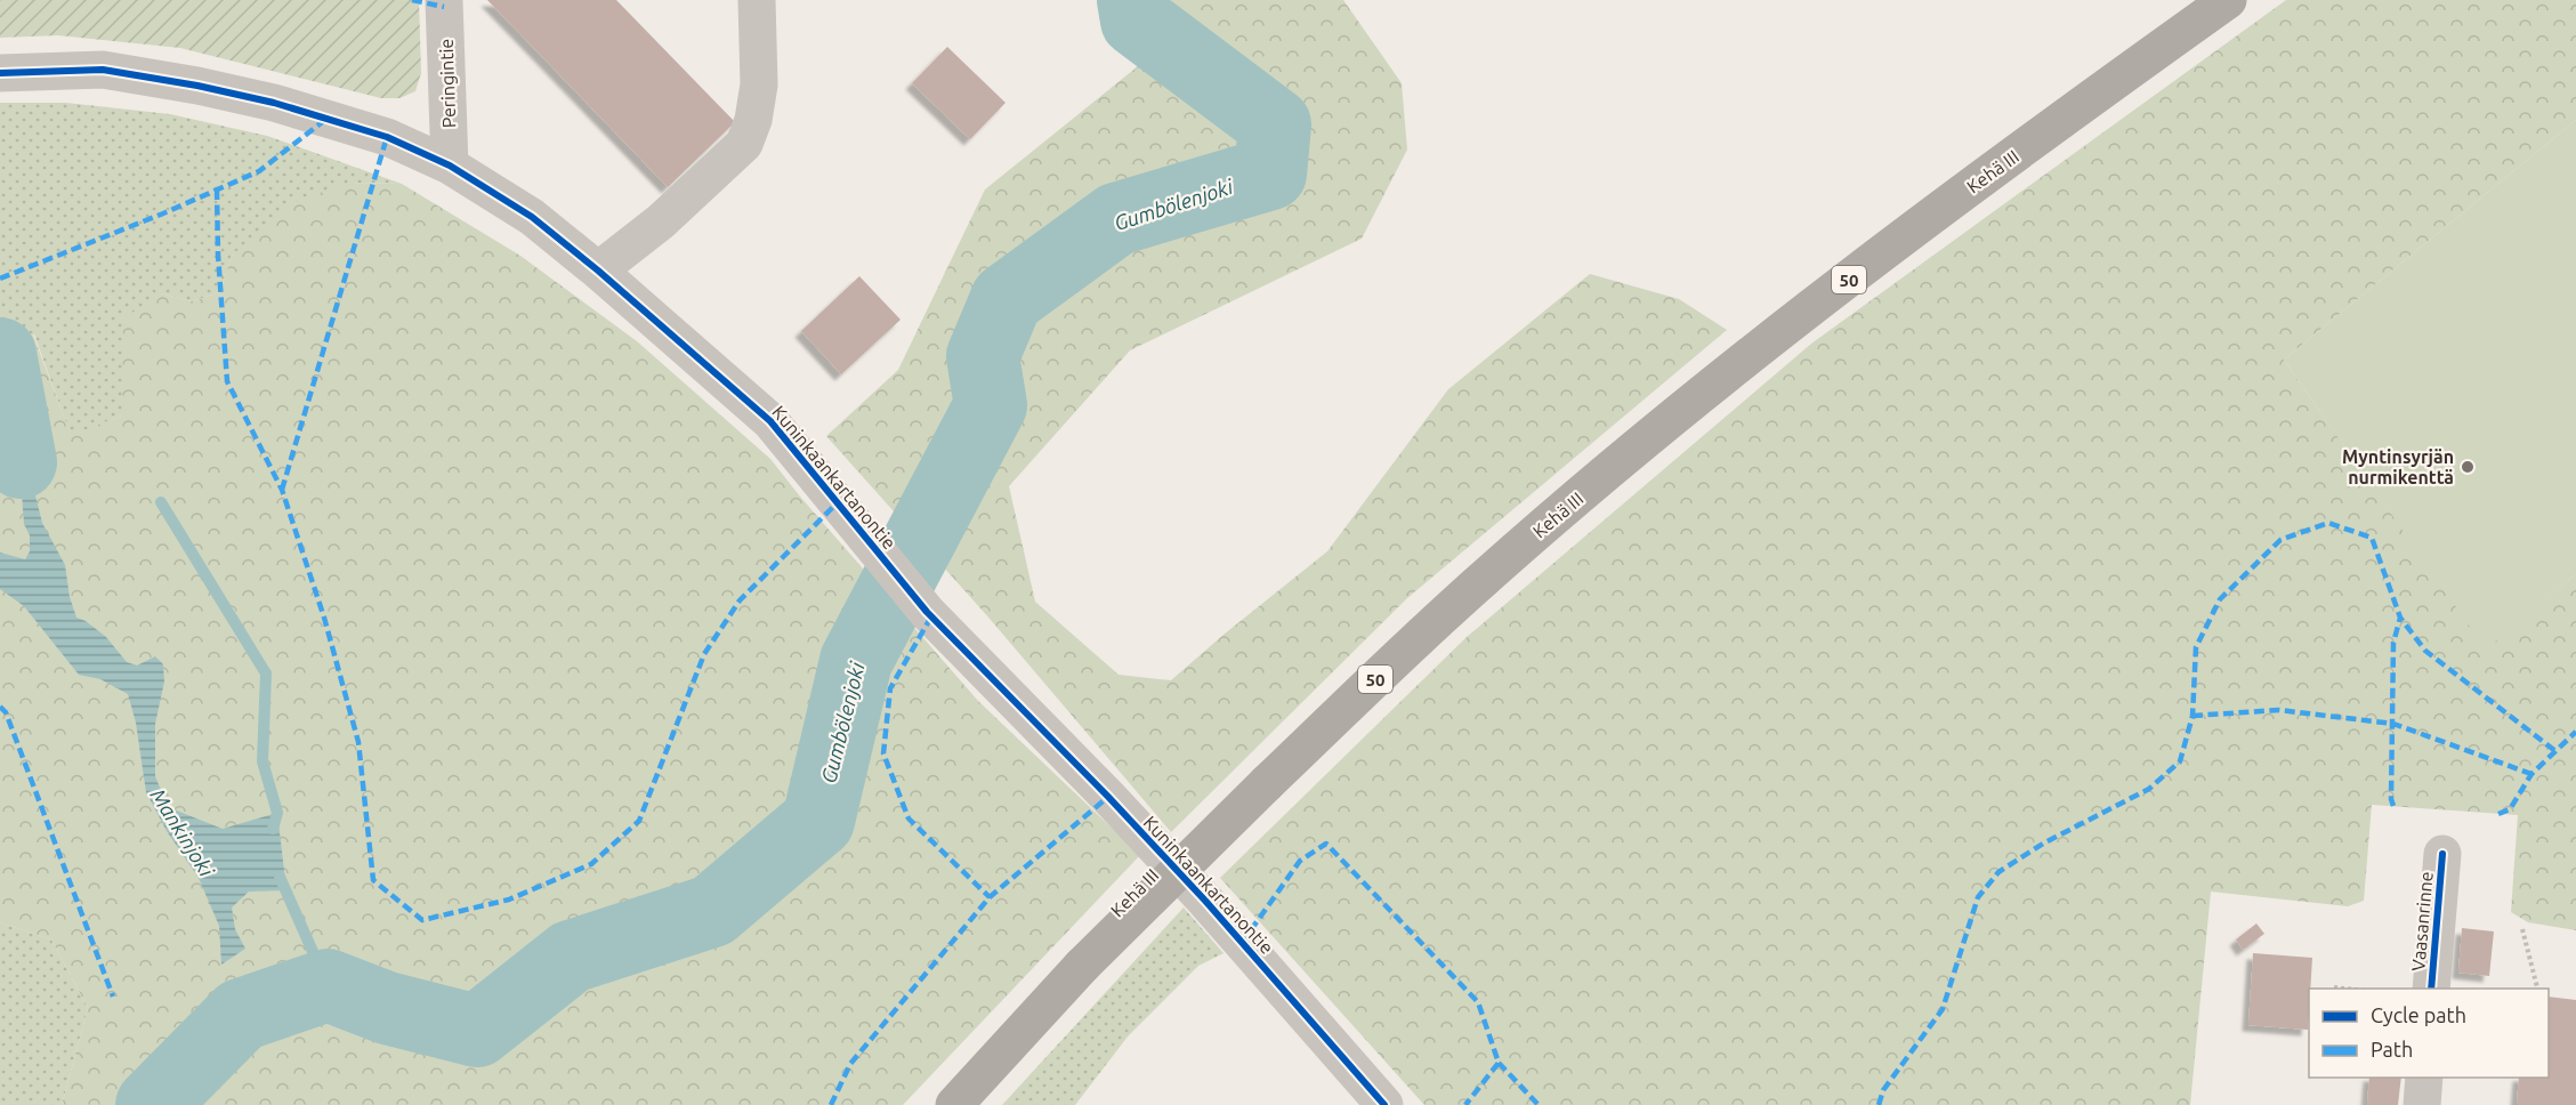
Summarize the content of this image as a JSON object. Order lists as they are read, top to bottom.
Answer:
{
  "streets": {
    "highway": ["Kehä III", "50"],
    "street": ["Peringintie", "Kuninkaankartanontie", "Vaasanrinne"]
  },
  "crossings": [
    ["Peringintie", "Kuninkaankartanontie"]
  ],
  "water": ["Gumbölenjoki", "Mankinjoki"],
  "places": ["Myntinsyrjän nurmikenttä"],
  "legend": ["Cycle path", "Path"]
}
